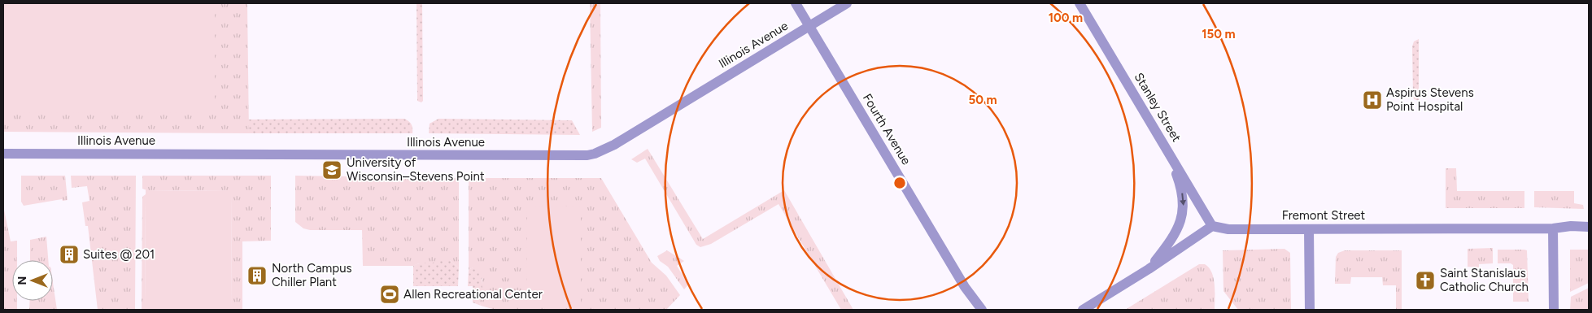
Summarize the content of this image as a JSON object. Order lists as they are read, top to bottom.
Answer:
{
  "streets": {
    "street": [
      "Illinois Avenue",
      "Stanley Street",
      "Fourth Avenue",
      "Fremont Street"
    ]
  },
  "crossings": [
    ["Illinois Avenue", "Fourth Avenue"],
    ["Stanley Street", "Fremont Street"]
  ],
  "places": {
    "hospital": ["Aspirus Stevens Point Hospital"],
    "school or university": ["University of Wisconsin–Stevens Point"],
    "building": ["Suites @ 201", "North Campus Chiller Plant"],
    "church": ["Saint Stanislaus Catholic Church"],
    "sports": ["Allen Recreational Center"]
  },
  "north": "left",
  "rings": ["100 m", "150 m", "50 m"]
}
